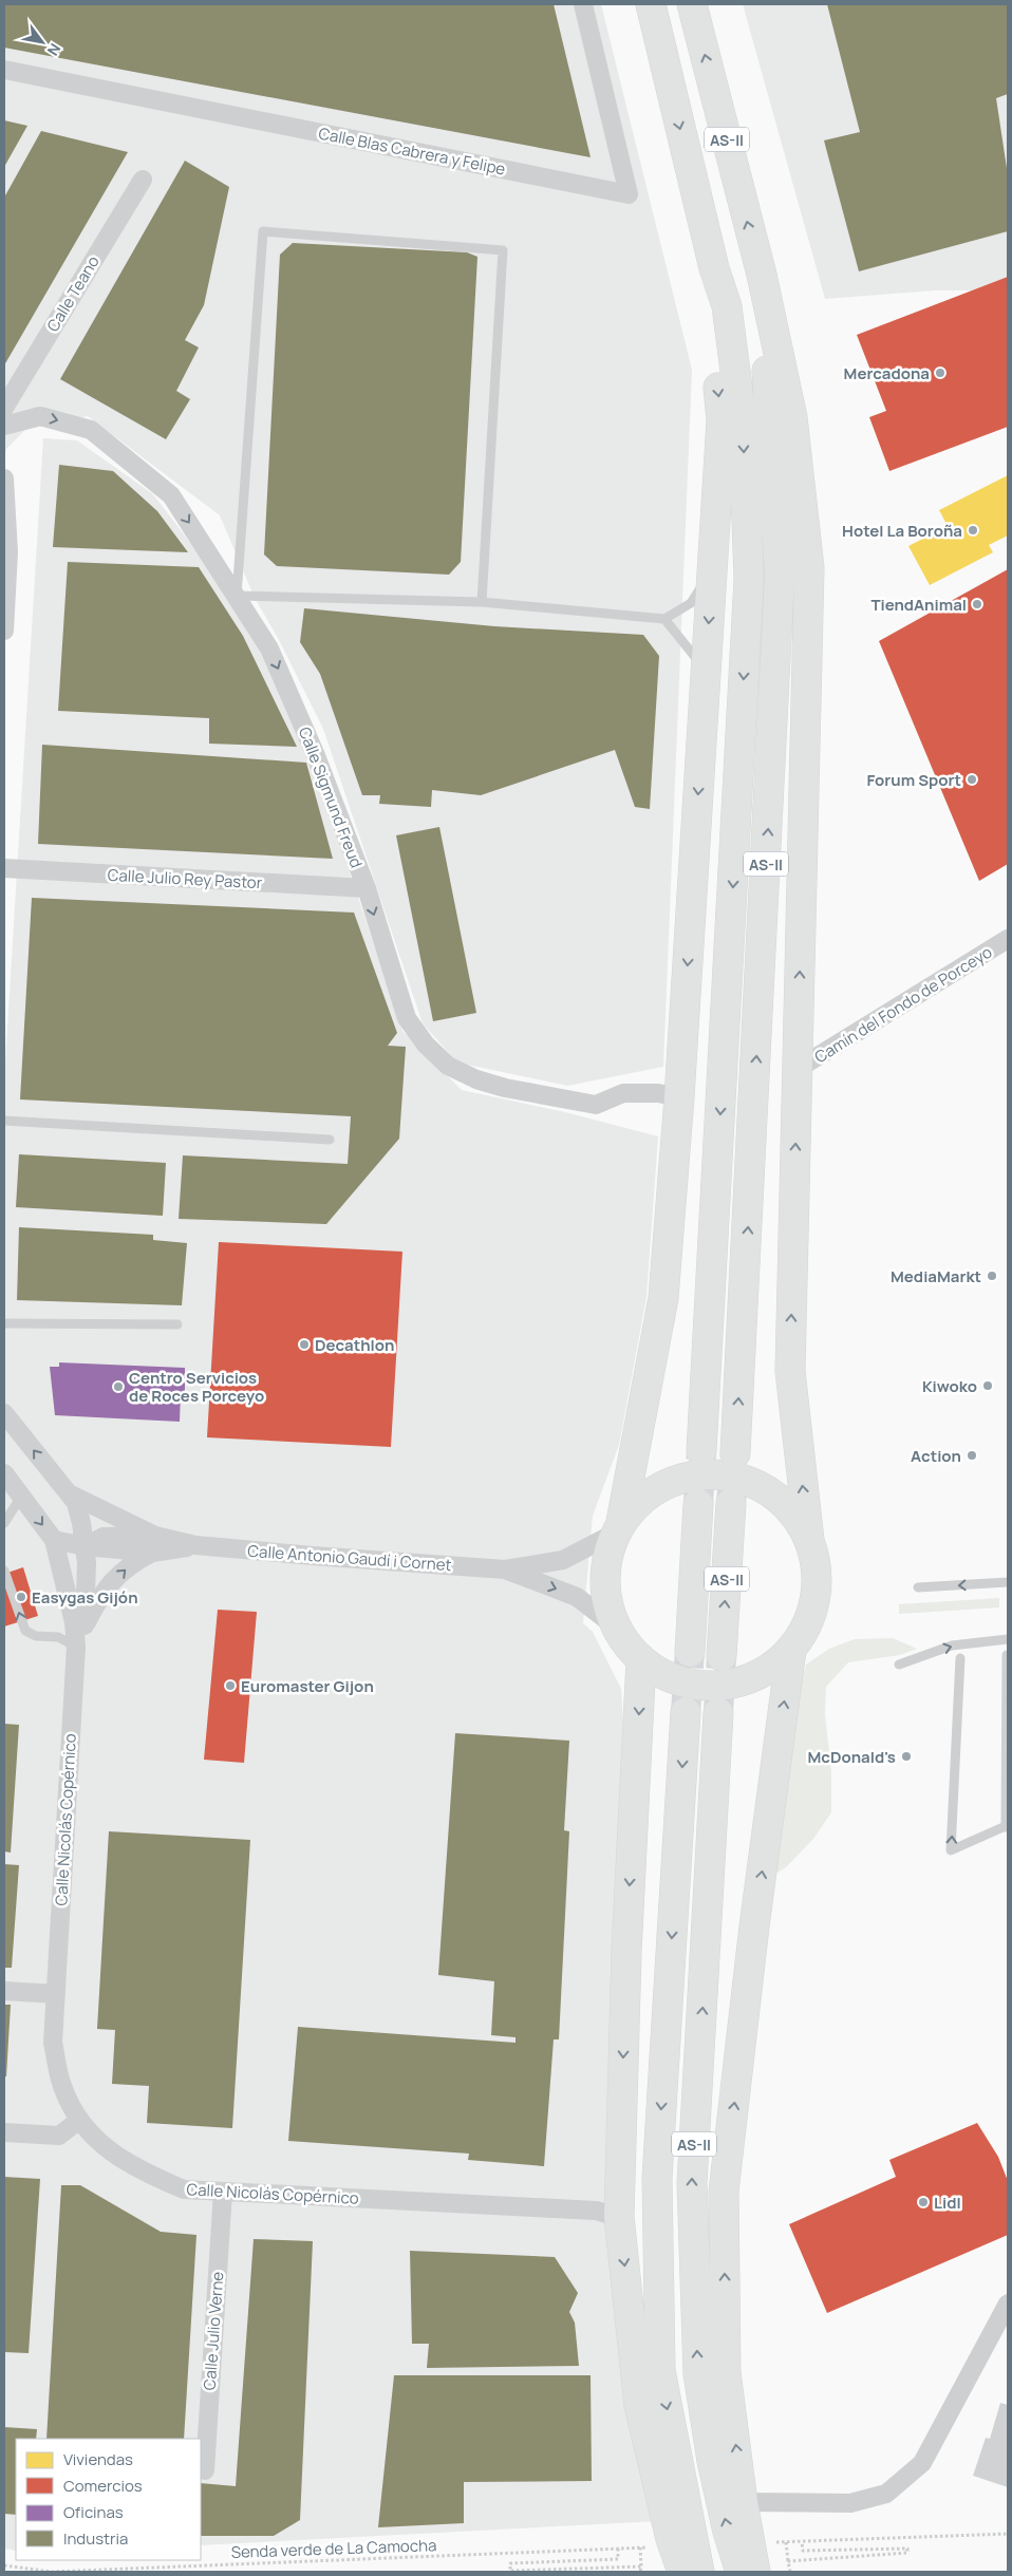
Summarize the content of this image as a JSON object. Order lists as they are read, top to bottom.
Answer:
{
  "streets": {
    "highway": ["AS-II"],
    "street": [
      "Calle Blas Cabrera y Felipe",
      "Calle Teano",
      "Calle Sigmund Freud",
      "Calle Julio Rey Pastor",
      "Camín del Fondo de Porceyo",
      "Calle Antonio Gaudí i Cornet",
      "Calle Nicolás Copérnico",
      "Calle Julio Verne"
    ],
    "path": ["Senda verde de La Camocha"]
  },
  "crossings": [
    ["Calle Sigmund Freud", "Calle Julio Rey Pastor"],
    ["Calle Antonio Gaudí i Cornet", "Calle Nicolás Copérnico"],
    ["Calle Nicolás Copérnico", "Calle Julio Verne"]
  ],
  "one_way": ["Calle Sigmund Freud"],
  "places": [
    "Mercadona",
    "Hotel La Boroña",
    "TiendAnimal",
    "Forum Sport",
    "MediaMarkt",
    "Decathlon",
    "Kiwoko",
    "Centro Servicios de Roces Porceyo",
    "Action",
    "Easygas Gijón",
    "Euromaster Gijon",
    "McDonald's",
    "Lidl"
  ],
  "legend": [
    "Viviendas",
    "Comercios",
    "Oficinas",
    "Industria"
  ],
  "north": "bottom right"
}
